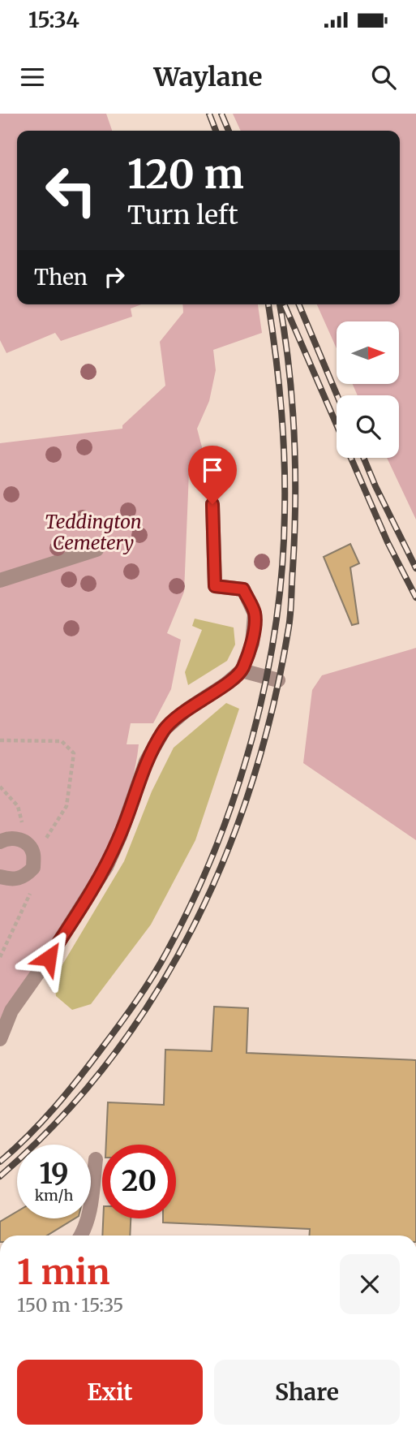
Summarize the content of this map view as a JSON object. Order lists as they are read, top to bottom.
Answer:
{
  "parks": ["Teddington Cemetery"],
  "north": "right",
  "page": {
    "status": "15:34",
    "header": "Waylane",
    "turn": ["120 m", "Turn left"],
    "then": "Then",
    "speed": "19 km/h",
    "limit": "20",
    "heading": ["1 min", "150 m · 15:35"],
    "buttons": ["Exit", "Share"]
  }
}
